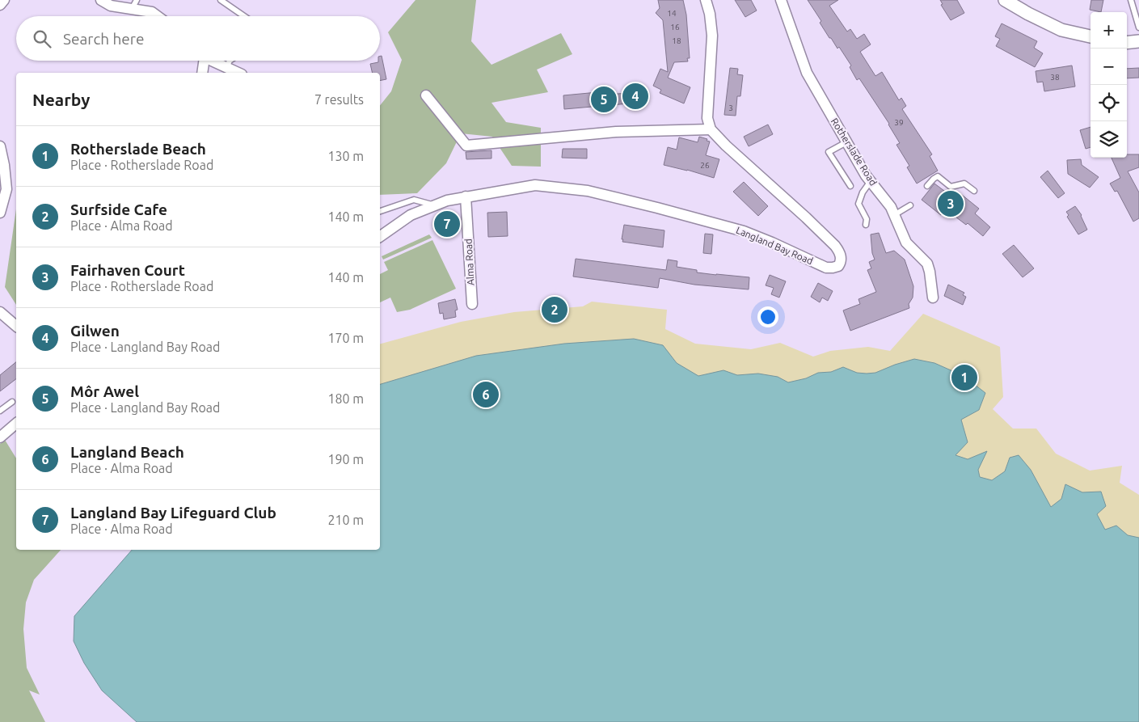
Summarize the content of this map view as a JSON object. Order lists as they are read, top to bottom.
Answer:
{
  "streets": {
    "street": ["Rotherslade Road", "Langland Bay Road", "Alma Road"]
  },
  "crossings": [
    ["Langland Bay Road", "Alma Road"]
  ],
  "house_numbers": [
    "14",
    "16",
    "18",
    "38",
    "3",
    "39",
    "26"
  ],
  "page": {
    "map_buttons": ["+", "−"],
    "search": "Search here",
    "heading": ["Nearby", "7 results"],
    "pins": [
      "4",
      "5",
      "3",
      "7",
      "2",
      "1",
      "6"
    ],
    "list": [
      {
        "mark": "1",
        "name": "Rotherslade Beach",
        "note": "Place · Rotherslade Road",
        "value": "130 m"
      },
      {
        "mark": "2",
        "name": "Surfside Cafe",
        "note": "Place · Alma Road",
        "value": "140 m"
      },
      {
        "mark": "3",
        "name": "Fairhaven Court",
        "note": "Place · Rotherslade Road",
        "value": "140 m"
      },
      {
        "mark": "4",
        "name": "Gilwen",
        "note": "Place · Langland Bay Road",
        "value": "170 m"
      },
      {
        "mark": "5",
        "name": "Môr Awel",
        "note": "Place · Langland Bay Road",
        "value": "180 m"
      },
      {
        "mark": "6",
        "name": "Langland Beach",
        "note": "Place · Alma Road",
        "value": "190 m"
      },
      {
        "mark": "7",
        "name": "Langland Bay Lifeguard Club",
        "note": "Place · Alma Road",
        "value": "210 m"
      }
    ]
  }
}
